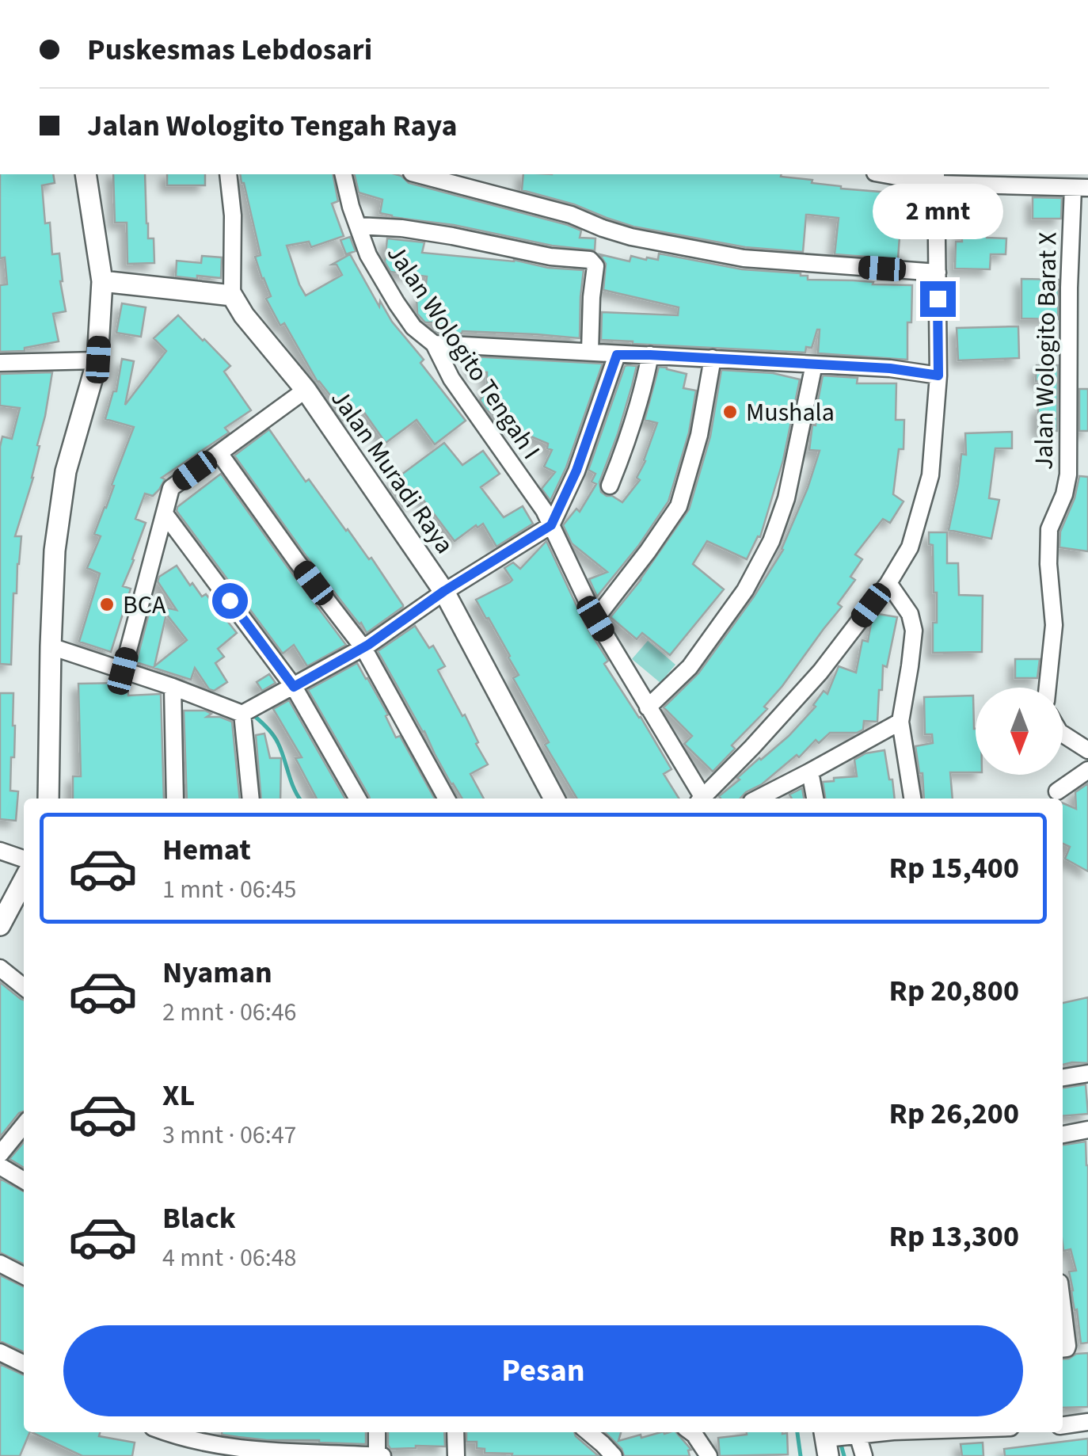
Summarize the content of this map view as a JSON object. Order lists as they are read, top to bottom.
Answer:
{
  "streets": {
    "street": ["Jalan Wologito Barat X", "Jalan Wologito Tengah I", "Jalan Muradi Raya"]
  },
  "places": ["Mushala", "BCA"],
  "north": "bottom",
  "page": {
    "banner": ["Puskesmas Lebdosari", "Jalan Wologito Tengah Raya"],
    "bubble": "2 mnt",
    "list": [
      {
        "name": "Hemat",
        "note": "1 mnt · 06:45",
        "value": "Rp 15,400"
      },
      {
        "name": "Nyaman",
        "note": "2 mnt · 06:46",
        "value": "Rp 20,800"
      },
      {
        "name": "XL",
        "note": "3 mnt · 06:47",
        "value": "Rp 26,200"
      },
      {
        "name": "Black",
        "note": "4 mnt · 06:48",
        "value": "Rp 13,300"
      }
    ],
    "buttons": "Pesan"
  }
}
